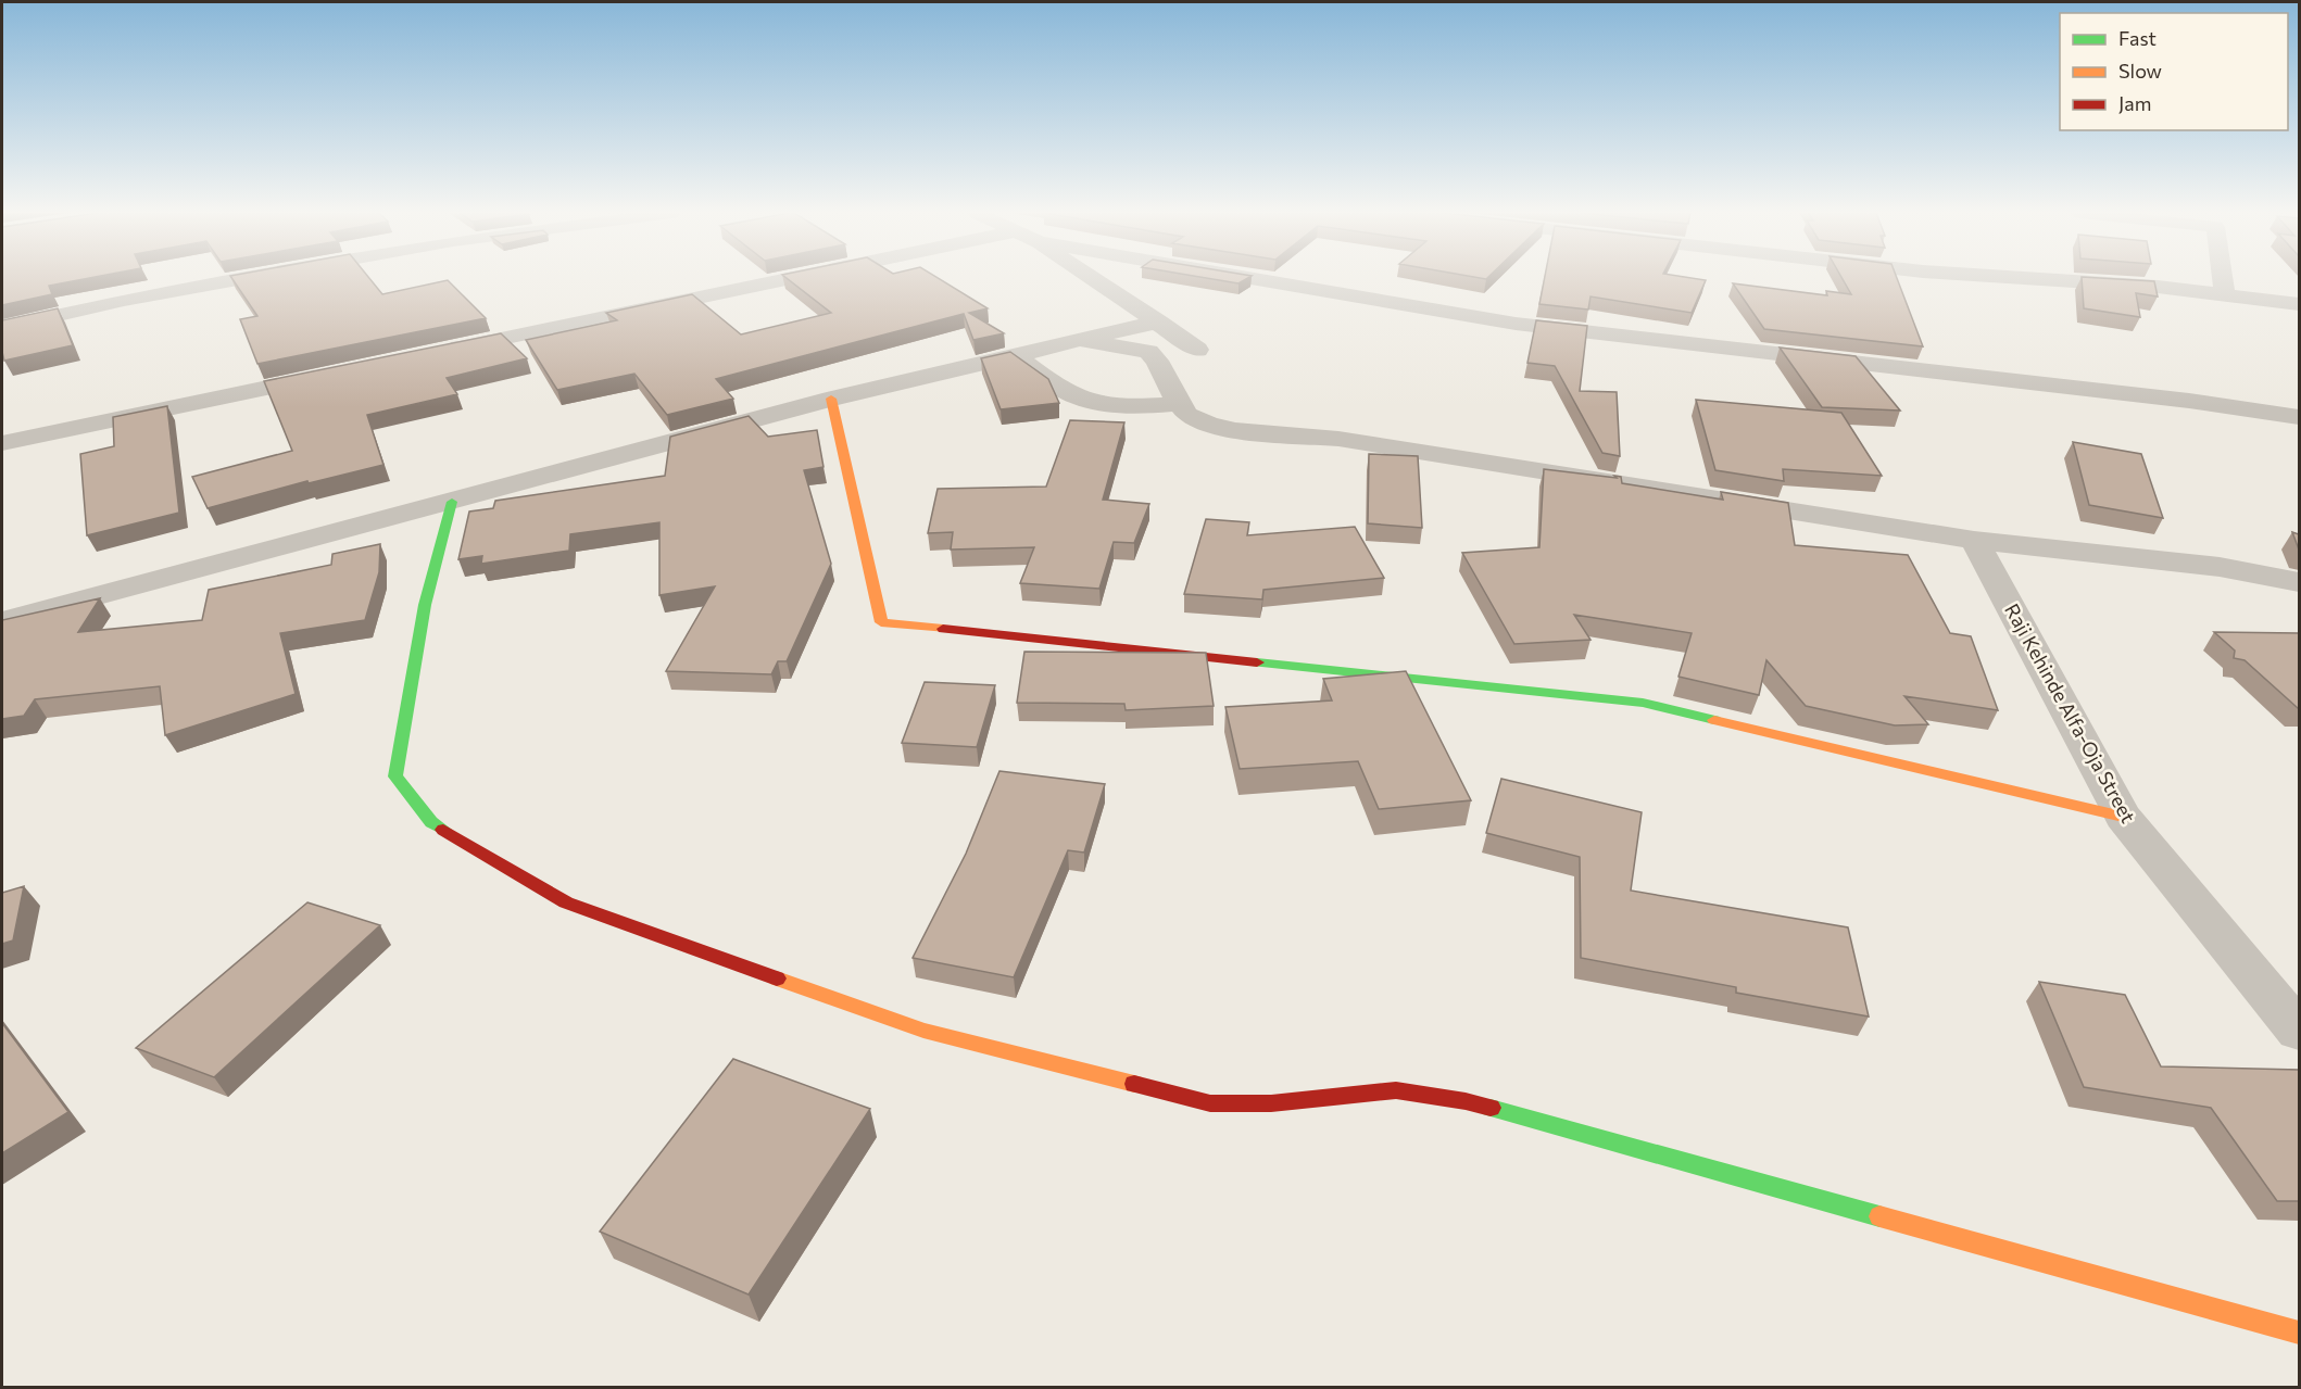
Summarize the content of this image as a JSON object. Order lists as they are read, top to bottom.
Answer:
{
  "streets": {
    "street": ["Raji Kehinde Alfa-Oja Street"]
  },
  "legend": ["Fast", "Slow", "Jam"]
}
